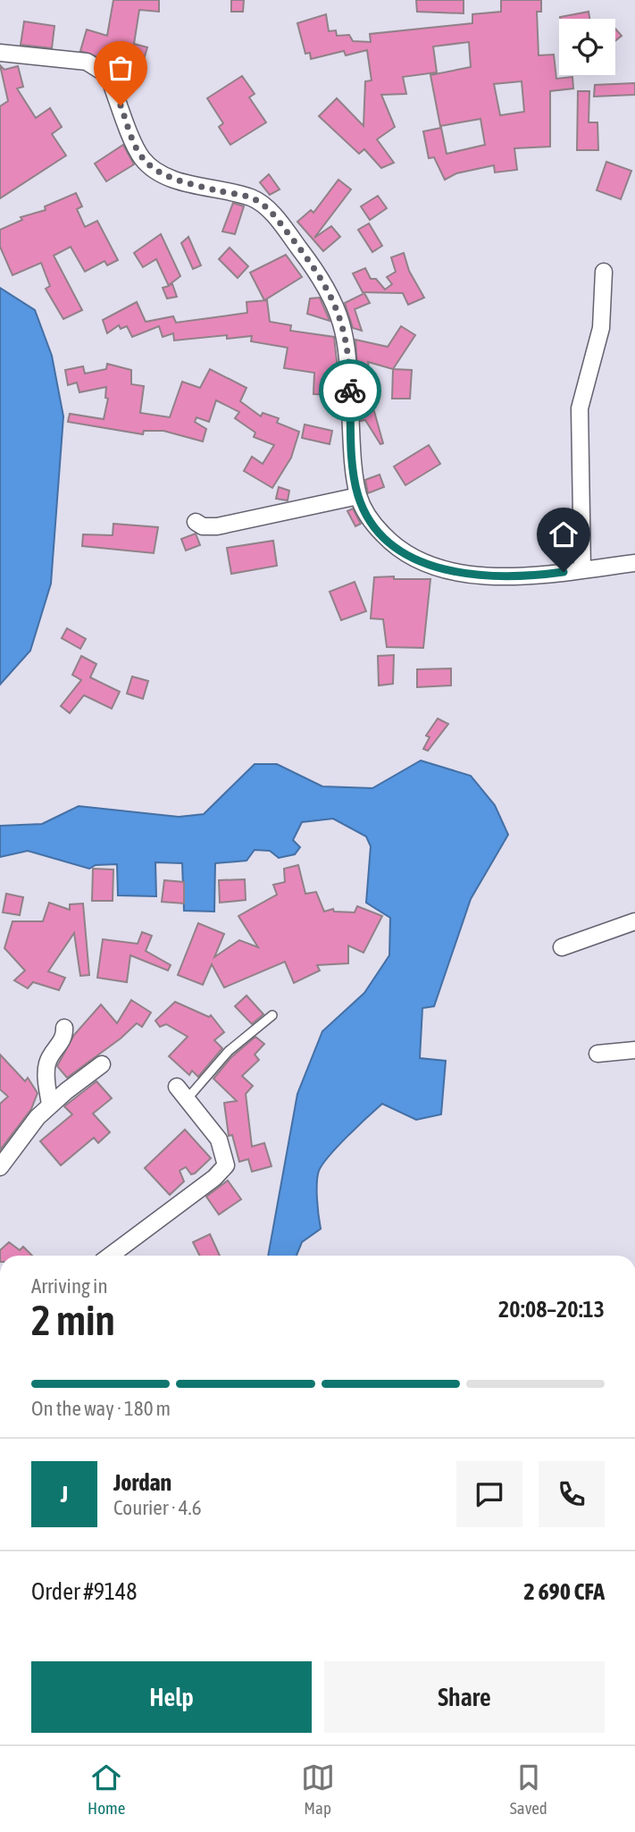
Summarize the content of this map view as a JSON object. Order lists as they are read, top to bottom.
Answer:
{
  "page": {
    "heading": ["2 min", "Arriving in", "20:08–20:13"],
    "panel": [
      "Jordan",
      "Courier · 4.6",
      "Order #9148",
      "2 690 CFA"
    ],
    "bar": "On the way · 180 m",
    "round": "J",
    "buttons": ["Help", "Share"],
    "tabs": ["Home", "Map", "Saved"]
  }
}
